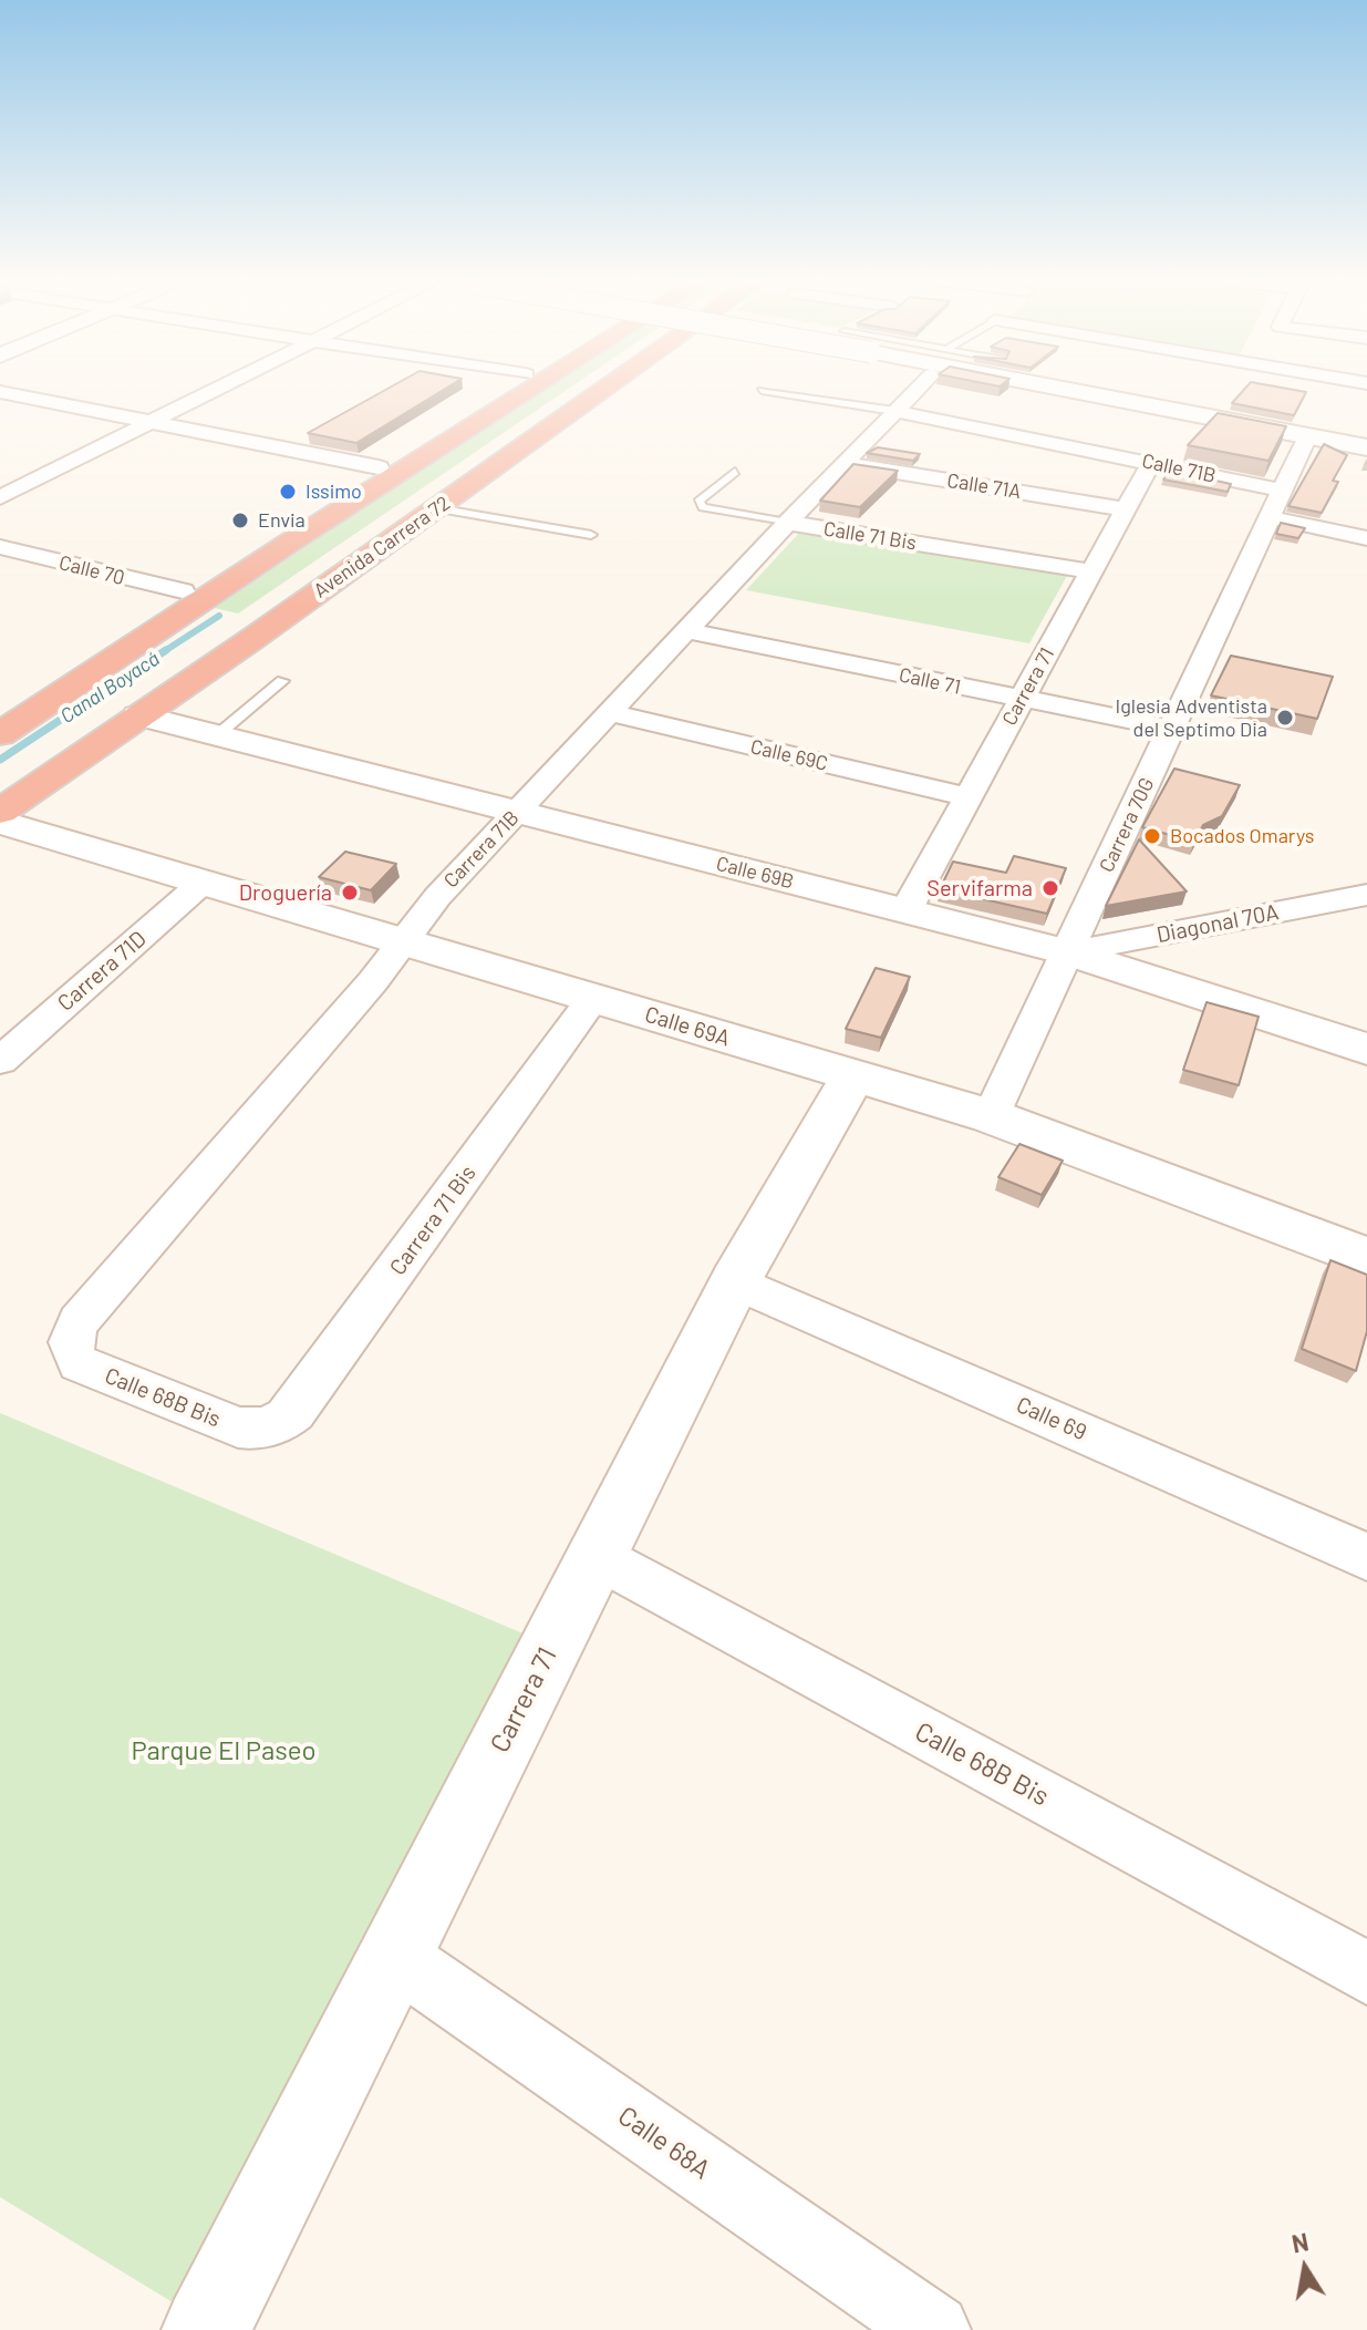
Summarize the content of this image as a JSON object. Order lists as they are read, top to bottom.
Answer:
{
  "streets": {
    "highway": ["Avenida Carrera 72"],
    "street": [
      "Calle 71B",
      "Calle 71A",
      "Calle 71 Bis",
      "Calle 70",
      "Calle 71",
      "Carrera 71",
      "Calle 69C",
      "Carrera 70G",
      "Carrera 71B",
      "Calle 69B",
      "Diagonal 70A",
      "Carrera 71D",
      "Calle 69A",
      "Carrera 71 Bis",
      "Calle 68B Bis",
      "Calle 69",
      "Calle 68A"
    ]
  },
  "crossings": [
    ["Calle 71B", "Carrera 71"],
    ["Calle 71B", "Carrera 70G"],
    ["Calle 71B", "Carrera 71B"],
    ["Calle 71A", "Carrera 71"],
    ["Calle 71A", "Carrera 71B"],
    ["Calle 71 Bis", "Carrera 71"],
    ["Calle 71 Bis", "Carrera 71B"],
    ["Avenida Carrera 72", "Calle 69B"],
    ["Calle 71", "Carrera 71"],
    ["Calle 71", "Carrera 70G"],
    ["Calle 71", "Carrera 71B"],
    ["Carrera 71", "Calle 69C"],
    ["Carrera 71", "Calle 69B"],
    ["Carrera 71", "Calle 69A"],
    ["Carrera 71", "Calle 68B Bis"],
    ["Carrera 71", "Calle 69"],
    ["Carrera 71", "Calle 68A"],
    ["Calle 69C", "Carrera 71B"],
    ["Carrera 70G", "Calle 69B"],
    ["Carrera 70G", "Diagonal 70A"],
    ["Carrera 70G", "Calle 69A"],
    ["Carrera 71B", "Calle 69B"],
    ["Carrera 71B", "Calle 69A"],
    ["Carrera 71B", "Calle 68B Bis"],
    ["Calle 69B", "Diagonal 70A"],
    ["Carrera 71D", "Calle 69A"],
    ["Calle 69A", "Carrera 71 Bis"],
    ["Carrera 71 Bis", "Calle 68B Bis"]
  ],
  "water": ["Canal Boyacá"],
  "parks": ["Parque El Paseo"],
  "places": [
    "Issimo",
    "Envia",
    "Iglesia Adventista del Septimo Dia",
    "Bocados Omarys",
    "Servifarma",
    "Droguería"
  ],
  "north": "top"
}
